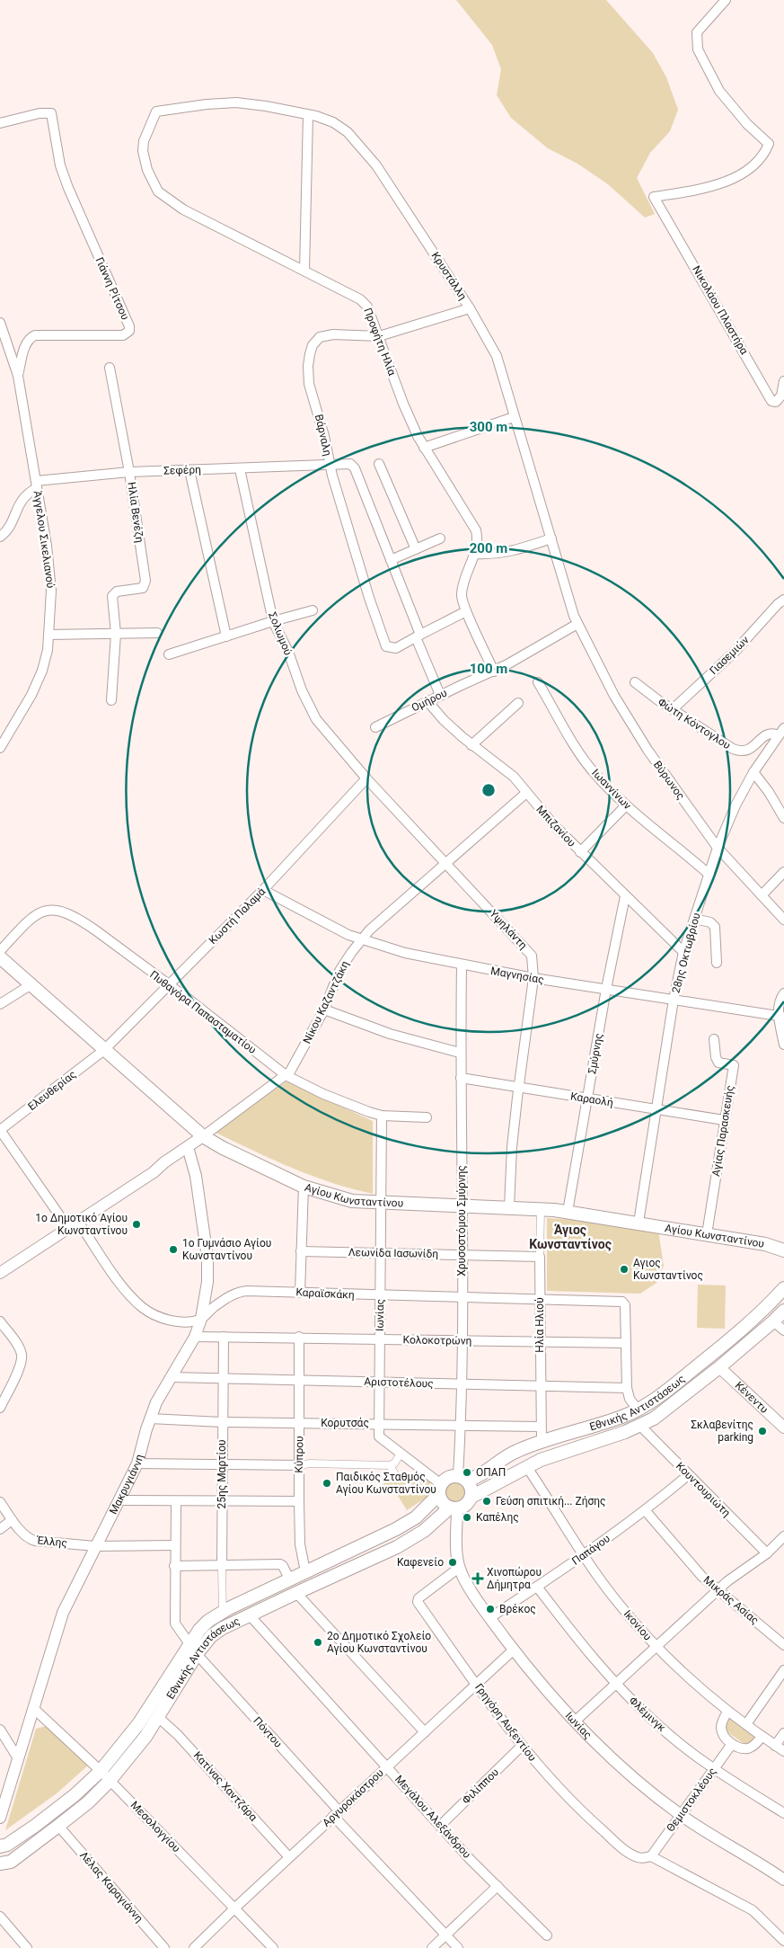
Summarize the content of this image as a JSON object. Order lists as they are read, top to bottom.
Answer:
{
  "streets": {
    "main road": ["Αγίου Κωνσταντίνου", "Εθνικής Αντιστάσεως"],
    "street": [
      "Κρυστάλλη",
      "Γιάννη Ρίτσου",
      "Νικολάου Πλαστήρα",
      "Προφήτη Ηλία",
      "Βάρναλη",
      "Σεφέρη",
      "Ηλία Βενέζη",
      "Άγγελου Σικελιανού",
      "Σολωμού",
      "Γιασεμιών",
      "Ομήρου",
      "Φώτη Κόντογλου",
      "Βύρωνος",
      "Ιωαννίνων",
      "Μπιζανίου",
      "Κωστή Παλαμά",
      "Υψηλάντη",
      "28ης Οκτωβρίου",
      "Μαγνησίας",
      "Νίκου Καζαντζάκη",
      "Πυθαγόρα Παπασταματίου",
      "Σμύρνης",
      "Ελευθερίας",
      "Καραολή",
      "Αγίας Παρασκευής",
      "Χρυσοστόμου Σμύρνης",
      "Λεωνίδα Ιασωνίδη",
      "Καραϊσκάκη",
      "Ιωνίας",
      "Ηλία Ηλιού",
      "Κολοκοτρώνη",
      "Αριστοτέλους",
      "Κένεντυ",
      "Κορυτσάς",
      "Κύπρου",
      "25ης Μαρτίου",
      "Μακρυγιάννη",
      "Κουντουριώτη",
      "Έλλης",
      "Παπάγου",
      "Μικράς Ασίας",
      "Ικονίου",
      "Φλέμινγκ",
      "Γρηγόρη Αυξεντίου",
      "Πόντου",
      "Κατίνας Χαντζάρα",
      "Φιλίππου",
      "Αργυροκάστρου",
      "Θεμιστοκλέους",
      "Μεγάλου Αλεξάνδρου",
      "Μεσολογγίου",
      "Λέλας Καραγιάννη"
    ]
  },
  "crossings": [
    ["Κρυστάλλη", "Προφήτη Ηλία"],
    ["Κρυστάλλη", "Βάρναλη"],
    ["Κρυστάλλη", "Ομήρου"],
    ["Κρυστάλλη", "Βύρωνος"],
    ["Γιάννη Ρίτσου", "Άγγελου Σικελιανού"],
    ["Προφήτη Ηλία", "Βάρναλη"],
    ["Προφήτη Ηλία", "Ομήρου"],
    ["Βάρναλη", "Σεφέρη"],
    ["Σεφέρη", "Ηλία Βενέζη"],
    ["Σεφέρη", "Άγγελου Σικελιανού"],
    ["Σεφέρη", "Σολωμού"],
    ["Σολωμού", "Κωστή Παλαμά"],
    ["Σολωμού", "Υψηλάντη"],
    ["Γιασεμιών", "Φώτη Κόντογλου"],
    ["Ομήρου", "Βύρωνος"],
    ["Ομήρου", "Μπιζανίου"],
    ["Φώτη Κόντογλου", "28ης Οκτωβρίου"],
    ["Βύρωνος", "28ης Οκτωβρίου"],
    ["Ιωαννίνων", "28ης Οκτωβρίου"],
    ["Μπιζανίου", "28ης Οκτωβρίου"],
    ["Μπιζανίου", "Νίκου Καζαντζάκη"],
    ["Μπιζανίου", "Σμύρνης"],
    ["Κωστή Παλαμά", "Υψηλάντη"],
    ["Κωστή Παλαμά", "Μαγνησίας"],
    ["Κωστή Παλαμά", "Πυθαγόρα Παπασταματίου"],
    ["Κωστή Παλαμά", "Ελευθερίας"],
    ["Κωστή Παλαμά", "Αγίου Κωνσταντίνου"],
    ["Υψηλάντη", "Μαγνησίας"],
    ["Υψηλάντη", "Νίκου Καζαντζάκη"],
    ["Υψηλάντη", "Καραολή"],
    ["Υψηλάντη", "Αγίου Κωνσταντίνου"],
    ["28ης Οκτωβρίου", "Μαγνησίας"],
    ["28ης Οκτωβρίου", "Καραολή"],
    ["28ης Οκτωβρίου", "Αγίου Κωνσταντίνου"],
    ["Μαγνησίας", "Νίκου Καζαντζάκη"],
    ["Μαγνησίας", "Σμύρνης"],
    ["Μαγνησίας", "Χρυσοστόμου Σμύρνης"],
    ["Νίκου Καζαντζάκη", "Πυθαγόρα Παπασταματίου"],
    ["Νίκου Καζαντζάκη", "Αγίου Κωνσταντίνου"],
    ["Πυθαγόρα Παπασταματίου", "Ιωνίας"],
    ["Σμύρνης", "Καραολή"],
    ["Σμύρνης", "Αγίου Κωνσταντίνου"],
    ["Ελευθερίας", "Αγίου Κωνσταντίνου"],
    ["Καραολή", "Αγίας Παρασκευής"],
    ["Καραολή", "Χρυσοστόμου Σμύρνης"],
    ["Αγίας Παρασκευής", "Αγίου Κωνσταντίνου"],
    ["Αγίου Κωνσταντίνου", "Χρυσοστόμου Σμύρνης"],
    ["Αγίου Κωνσταντίνου", "Ιωνίας"],
    ["Αγίου Κωνσταντίνου", "Ηλία Ηλιού"],
    ["Χρυσοστόμου Σμύρνης", "Λεωνίδα Ιασωνίδη"],
    ["Χρυσοστόμου Σμύρνης", "Καραϊσκάκη"],
    ["Χρυσοστόμου Σμύρνης", "Ιωνίας"],
    ["Χρυσοστόμου Σμύρνης", "Κολοκοτρώνη"],
    ["Χρυσοστόμου Σμύρνης", "Αριστοτέλους"],
    ["Χρυσοστόμου Σμύρνης", "Εθνικής Αντιστάσεως"],
    ["Χρυσοστόμου Σμύρνης", "Κορυτσάς"],
    ["Λεωνίδα Ιασωνίδη", "Ιωνίας"],
    ["Λεωνίδα Ιασωνίδη", "Ηλία Ηλιού"],
    ["Καραϊσκάκη", "Ιωνίας"],
    ["Καραϊσκάκη", "Ηλία Ηλιού"],
    ["Καραϊσκάκη", "Κολοκοτρώνη"],
    ["Καραϊσκάκη", "Μακρυγιάννη"],
    ["Ιωνίας", "Κολοκοτρώνη"],
    ["Ιωνίας", "Αριστοτέλους"],
    ["Ιωνίας", "Εθνικής Αντιστάσεως"],
    ["Ιωνίας", "Κορυτσάς"],
    ["Ιωνίας", "Παπάγου"],
    ["Ιωνίας", "Γρηγόρη Αυξεντίου"],
    ["Ιωνίας", "Αργυροκάστρου"],
    ["Ιωνίας", "Θεμιστοκλέους"],
    ["Ηλία Ηλιού", "Κολοκοτρώνη"],
    ["Ηλία Ηλιού", "Αριστοτέλους"],
    ["Ηλία Ηλιού", "Εθνικής Αντιστάσεως"],
    ["Ηλία Ηλιού", "Κορυτσάς"],
    ["Κολοκοτρώνη", "Κύπρου"],
    ["Κολοκοτρώνη", "25ης Μαρτίου"],
    ["Κολοκοτρώνη", "Μακρυγιάννη"],
    ["Αριστοτέλους", "Κύπρου"],
    ["Αριστοτέλους", "25ης Μαρτίου"],
    ["Αριστοτέλους", "Μακρυγιάννη"],
    ["Κένεντυ", "Εθνικής Αντιστάσεως"],
    ["Εθνικής Αντιστάσεως", "Κύπρου"],
    ["Εθνικής Αντιστάσεως", "25ης Μαρτίου"],
    ["Εθνικής Αντιστάσεως", "Κουντουριώτη"],
    ["Εθνικής Αντιστάσεως", "Ικονίου"],
    ["Εθνικής Αντιστάσεως", "Πόντου"],
    ["Εθνικής Αντιστάσεως", "Κατίνας Χαντζάρα"],
    ["Εθνικής Αντιστάσεως", "Μεγάλου Αλεξάνδρου"],
    ["Εθνικής Αντιστάσεως", "Μεσολογγίου"],
    ["Εθνικής Αντιστάσεως", "Λέλας Καραγιάννη"],
    ["Κορυτσάς", "Κύπρου"],
    ["Κορυτσάς", "25ης Μαρτίου"],
    ["Κορυτσάς", "Μακρυγιάννη"],
    ["Μακρυγιάννη", "Έλλης"],
    ["Μακρυγιάννη", "Μεσολογγίου"],
    ["Κουντουριώτη", "Παπάγου"],
    ["Έλλης", "Πόντου"],
    ["Παπάγου", "Μικράς Ασίας"],
    ["Παπάγου", "Ικονίου"],
    ["Παπάγου", "Φλέμινγκ"],
    ["Φλέμινγκ", "Θεμιστοκλέους"],
    ["Γρηγόρη Αυξεντίου", "Φιλίππου"],
    ["Γρηγόρη Αυξεντίου", "Αργυροκάστρου"],
    ["Γρηγόρη Αυξεντίου", "Θεμιστοκλέους"],
    ["Πόντου", "Αργυροκάστρου"],
    ["Κατίνας Χαντζάρα", "Αργυροκάστρου"],
    ["Φιλίππου", "Μεγάλου Αλεξάνδρου"],
    ["Αργυροκάστρου", "Μεγάλου Αλεξάνδρου"],
    ["Αργυροκάστρου", "Μεσολογγίου"]
  ],
  "districts": ["Άγιος Κωνσταντίνος"],
  "places": {
    "other": [
      "1ο Δημοτικό Αγίου Κωνσταντίνου",
      "1ο Γυμνάσιο Αγίου Κωνσταντίνου",
      "Αγιος Κωνσταντίνος",
      "Σκλαβενίτης parking",
      "ΟΠΑΠ",
      "Παιδικός Σταθμός Αγίου Κωνσταντίνου",
      "Γεύση σπιτική... Ζήσης",
      "Καπέλης",
      "Καφενείο",
      "Βρέκος",
      "2ο Δημοτικό Σχολείο Αγίου Κωνσταντίνου"
    ],
    "health": ["Χινοπώρου Δήμητρα"]
  },
  "rings": ["300 m", "200 m", "100 m"]
}
